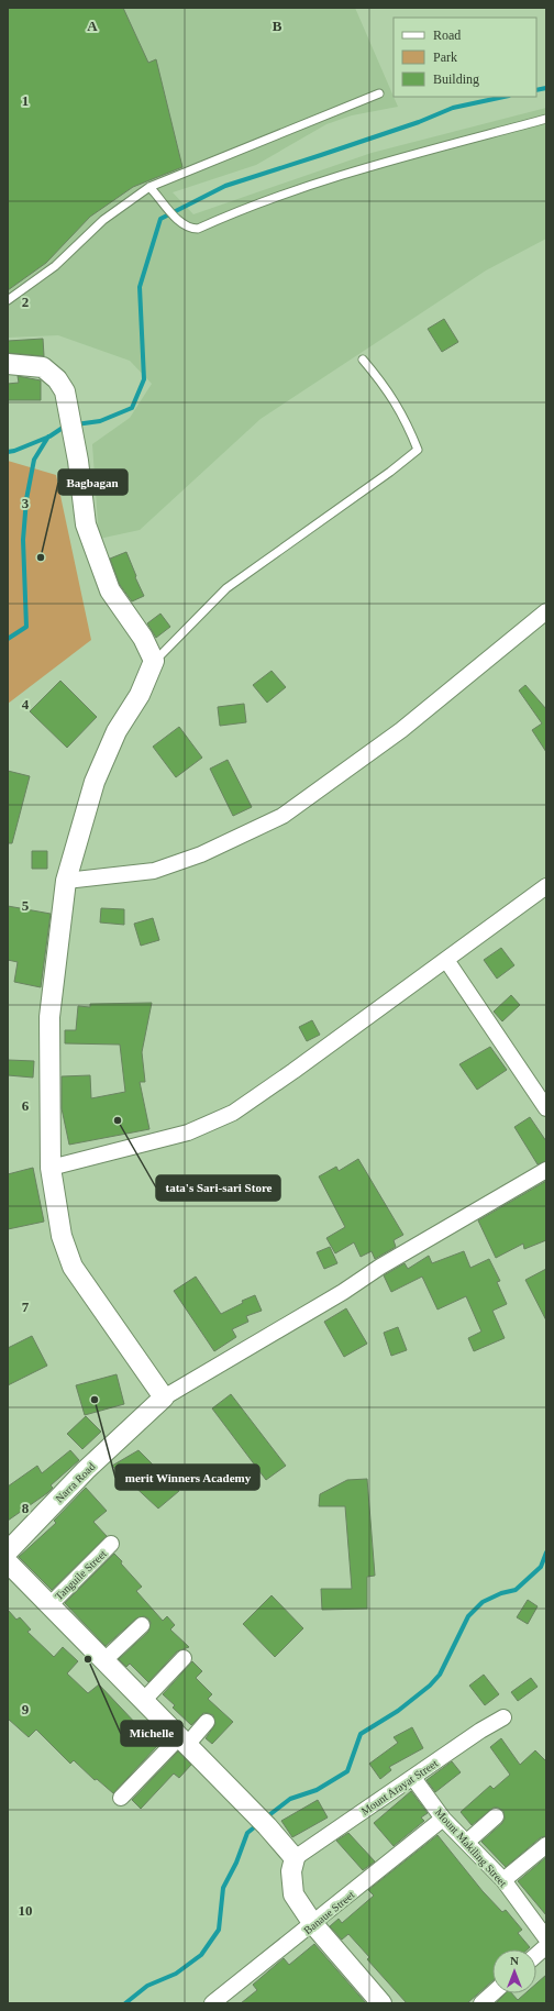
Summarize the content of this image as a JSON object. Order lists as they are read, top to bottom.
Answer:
{
  "streets": {
    "street": [
      "Narra Road",
      "Tanguile Street",
      "Mount Arayat Street",
      "Mount Makiling Street",
      "Banaue Street"
    ]
  },
  "crossings": [
    ["Mount Arayat Street", "Mount Makiling Street"],
    ["Mount Makiling Street", "Banaue Street"]
  ],
  "places": [
    "Bagbagan",
    "tata's Sari-sari Store",
    "merit Winners Academy",
    "Michelle"
  ],
  "legend": ["Road", "Park", "Building"],
  "north": "top",
  "grid": {
    "columns": ["A", "B"],
    "rows": [
      "1",
      "2",
      "3",
      "4",
      "5",
      "6",
      "7",
      "8",
      "9",
      "10"
    ]
  }
}
